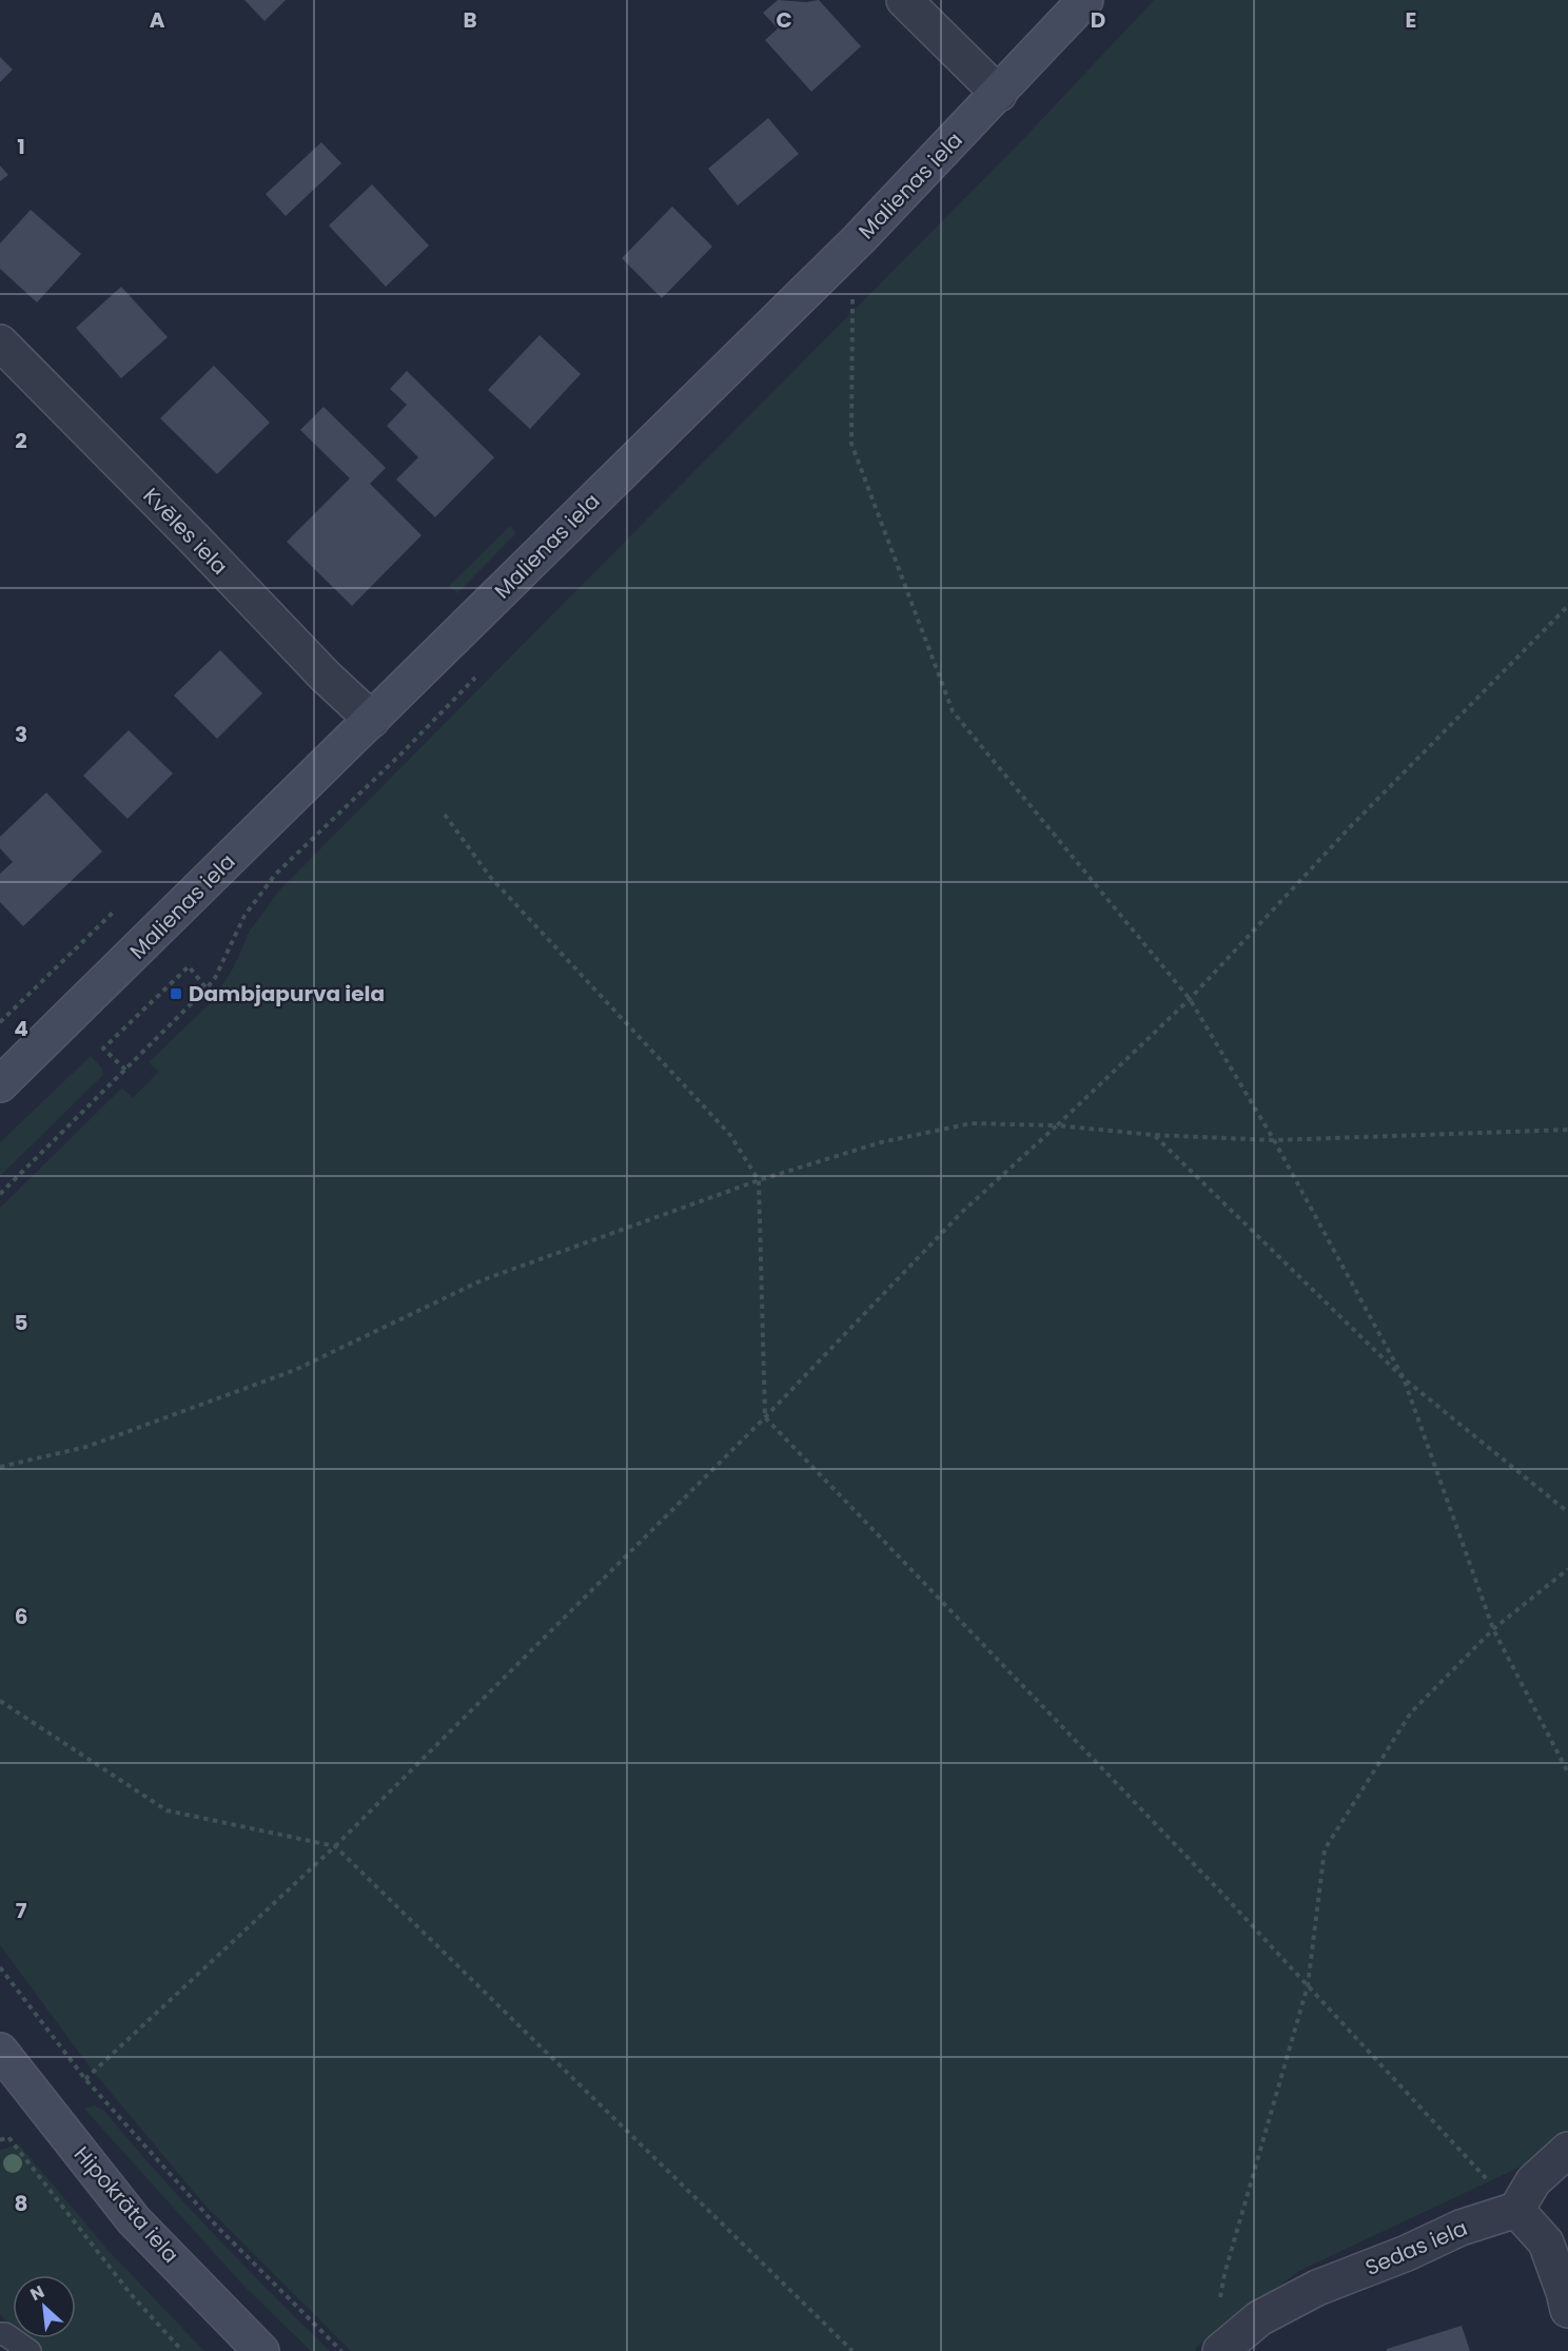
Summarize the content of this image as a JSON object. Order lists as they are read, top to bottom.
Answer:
{
  "streets": {
    "street": [
      "Malienas iela",
      "Kvēles iela",
      "Hipokrāta iela",
      "Sedas iela"
    ]
  },
  "crossings": [
    ["Malienas iela", "Kvēles iela"]
  ],
  "places": {
    "transit": ["Dambjapurva iela"]
  },
  "north": "top left",
  "grid": {
    "columns": [
      "A",
      "B",
      "C",
      "D",
      "E"
    ],
    "rows": [
      "1",
      "2",
      "3",
      "4",
      "5",
      "6",
      "7",
      "8"
    ]
  }
}
